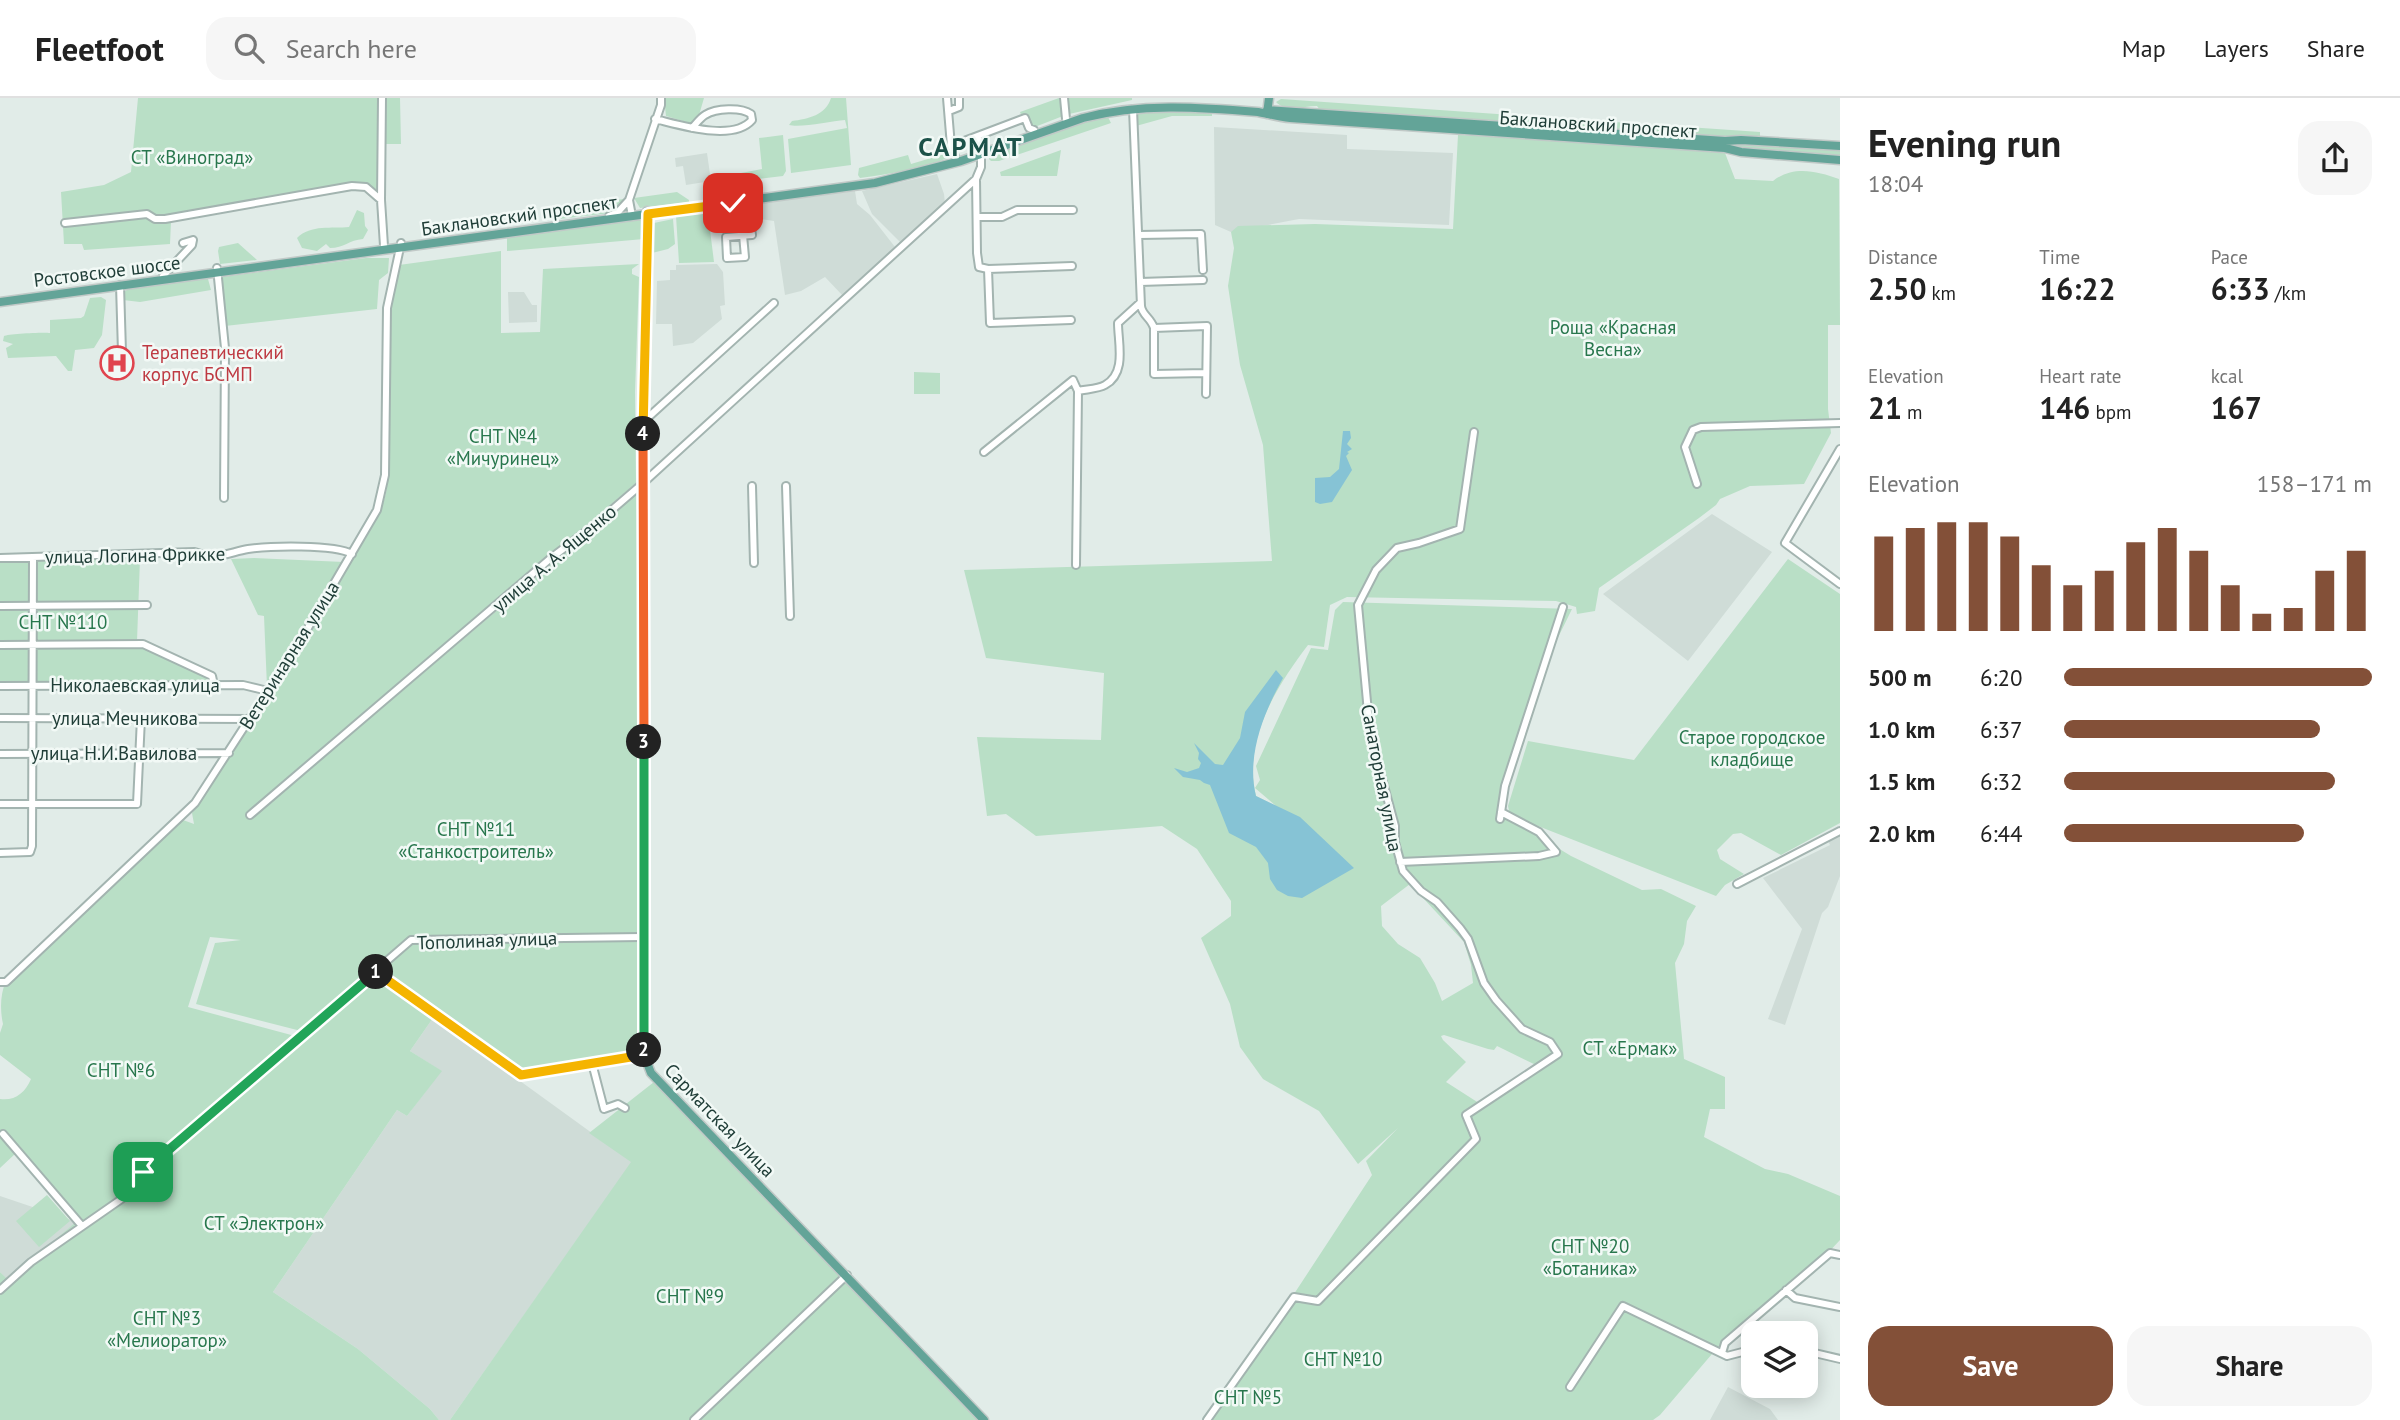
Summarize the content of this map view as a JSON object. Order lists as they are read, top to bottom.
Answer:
{
  "streets": {
    "main road": ["Баклановский проспект", "Ростовское шоссе", "Сарматская улица"],
    "street": [
      "улица Логина Фрикке",
      "улица А. А. Ященко",
      "Ветеринарная улица",
      "Николаевская улица",
      "улица Мечникова",
      "улица Н.И.Вавилова",
      "Санаторная улица",
      "Тополиная улица"
    ]
  },
  "crossings": [
    ["Баклановский проспект", "Ростовское шоссе"],
    ["Баклановский проспект", "Ветеринарная улица"],
    ["Баклановский проспект", "Сарматская улица"],
    ["улица Логина Фрикке", "Ветеринарная улица"],
    ["улица А. А. Ященко", "Сарматская улица"],
    ["Ветеринарная улица", "Николаевская улица"],
    ["Ветеринарная улица", "улица Мечникова"],
    ["Ветеринарная улица", "улица Н.И.Вавилова"]
  ],
  "districts": ["САРМАТ"],
  "parks": [
    "СТ «Виноград»",
    "Роща «Красная Весна»",
    "СНТ №4 «Мичуринец»",
    "СНТ №110",
    "Старое городское кладбище",
    "СНТ №11 «Станкостроитель»",
    "СТ «Ермак»",
    "СНТ №6",
    "СТ «Электрон»",
    "СНТ №20 «Ботаника»",
    "СНТ №9",
    "СНТ №3 «Мелиоратор»",
    "СНТ №10",
    "СНТ №5"
  ],
  "places": {
    "hospital": ["Терапевтический корпус БСМП"]
  },
  "page": {
    "header": "Fleetfoot",
    "search": "Search here",
    "nav": ["Map", "Layers", "Share"],
    "heading": ["Evening run", "18:04"],
    "stats": [
      ["Distance", "2.50 km"],
      ["Time", "16:22"],
      ["Pace", "6:33 /km"],
      ["Elevation", "21 m"],
      ["Heart rate", "146 bpm"],
      ["kcal", "167"]
    ],
    "pins": [
      "4",
      "3",
      "1",
      "2"
    ],
    "chart": ["Elevation", "158–171 m"],
    "list": [
      {
        "name": "500 m",
        "note": "6:20"
      },
      {
        "name": "1.0 km",
        "note": "6:37"
      },
      {
        "name": "1.5 km",
        "note": "6:32"
      },
      {
        "name": "2.0 km",
        "note": "6:44"
      }
    ],
    "buttons": ["Save", "Share"]
  }
}
